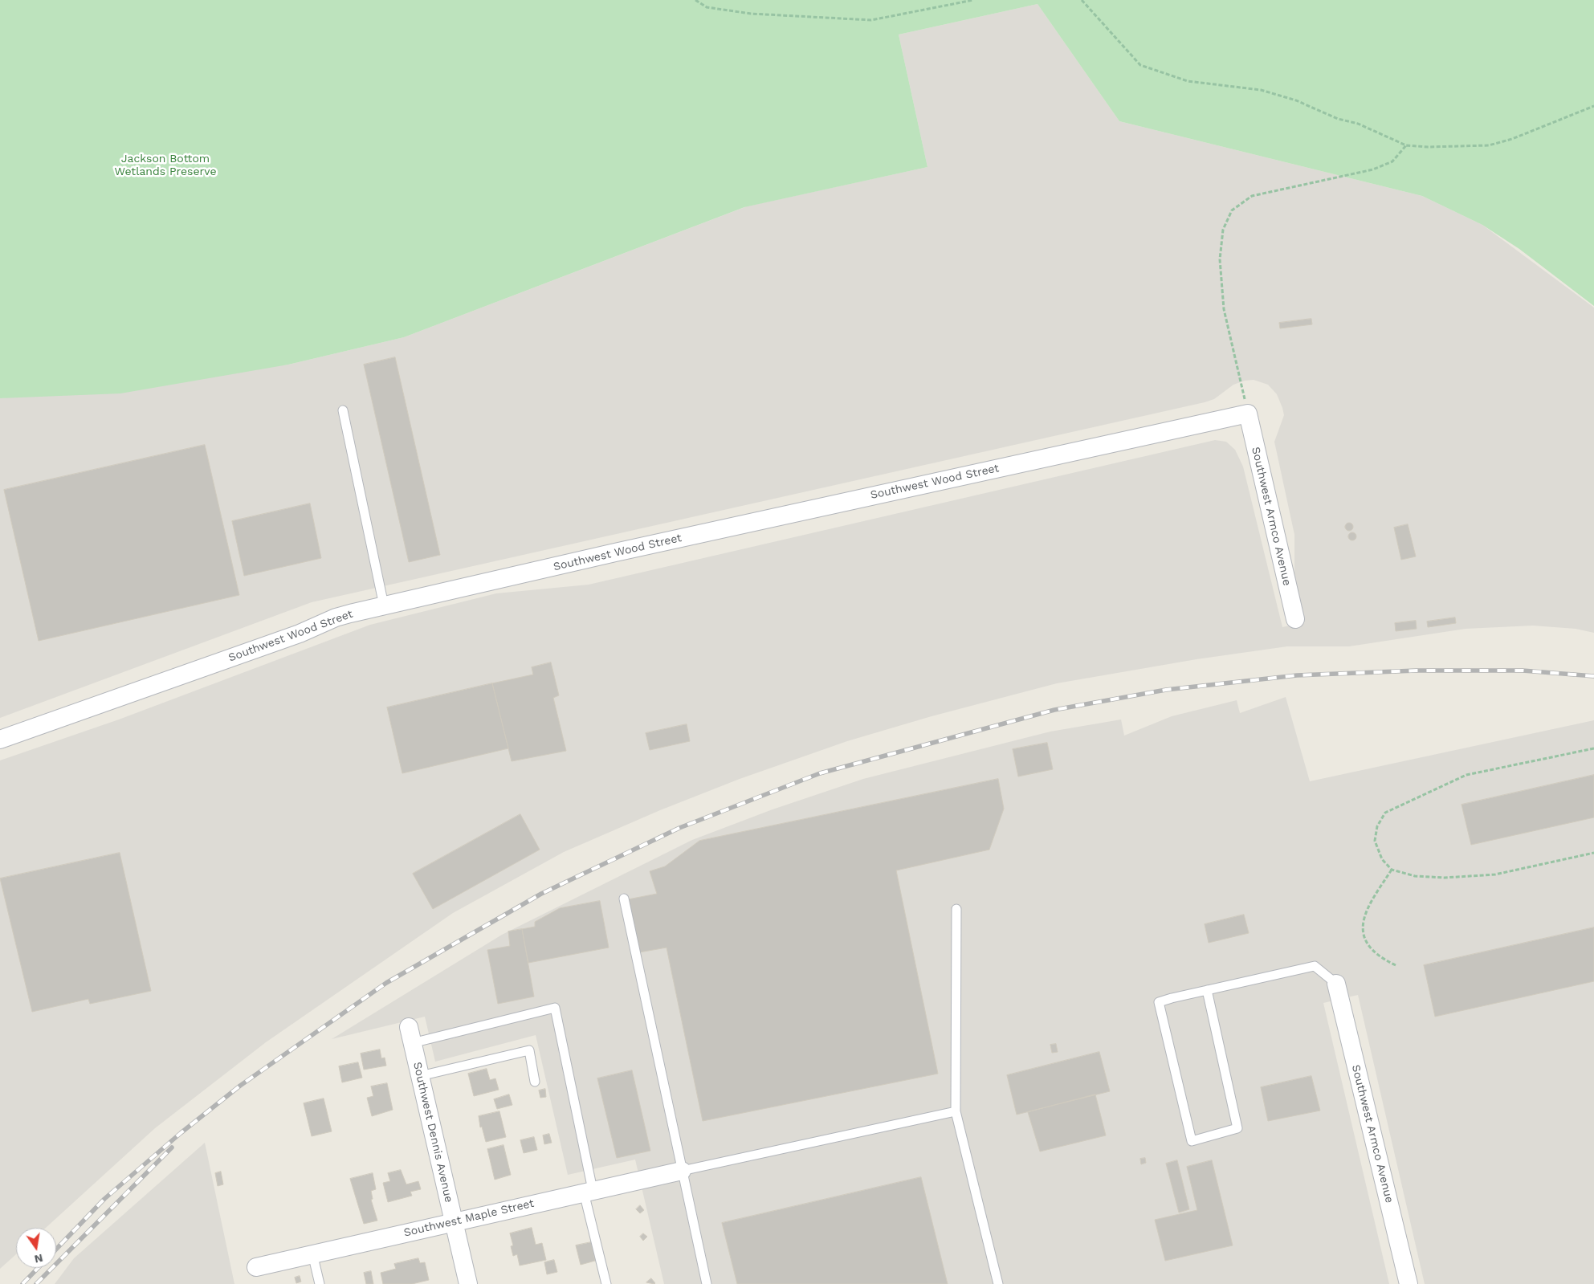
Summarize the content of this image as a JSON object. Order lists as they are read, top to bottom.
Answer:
{
  "streets": {
    "street": [
      "Southwest Wood Street",
      "Southwest Armco Avenue",
      "Southwest Dennis Avenue",
      "Southwest Maple Street"
    ]
  },
  "crossings": [
    ["Southwest Wood Street", "Southwest Armco Avenue"],
    ["Southwest Dennis Avenue", "Southwest Maple Street"]
  ],
  "parks": ["Jackson Bottom Wetlands Preserve"],
  "north": "bottom"
}
